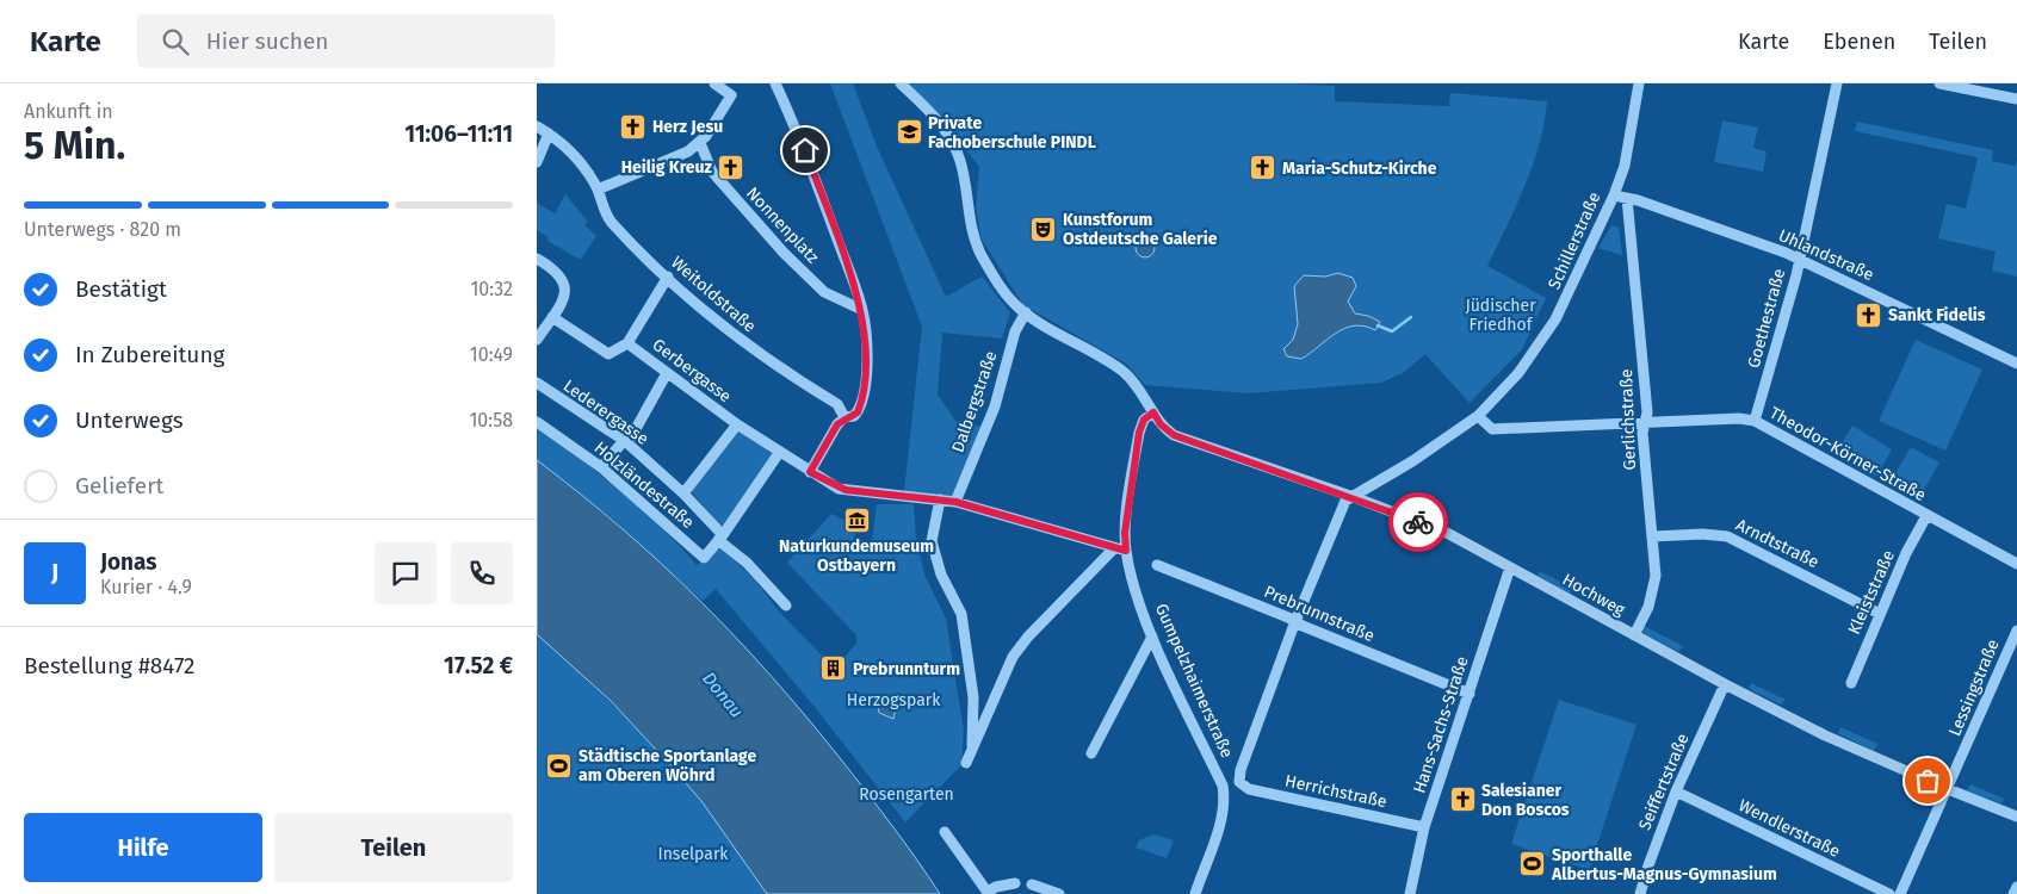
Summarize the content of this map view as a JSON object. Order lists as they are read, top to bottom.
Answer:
{
  "streets": {
    "street": [
      "Nonnenplatz",
      "Schillerstraße",
      "Uhlandstraße",
      "Weitoldstraße",
      "Goethestraße",
      "Gerbergasse",
      "Dalbergstraße",
      "Lederergasse",
      "Gerlichstraße",
      "Theodor-Körner-Straße",
      "Holzländestraße",
      "Arndtstraße",
      "Kleiststraße",
      "Hochweg",
      "Prebrunnstraße",
      "Gumpelzhaimerstraße",
      "Lessingstraße",
      "Hans-Sachs-Straße",
      "Seiffertstraße",
      "Herrichstraße",
      "Wendlerstraße"
    ]
  },
  "crossings": [
    ["Schillerstraße", "Uhlandstraße"],
    ["Schillerstraße", "Theodor-Körner-Straße"],
    ["Schillerstraße", "Hochweg"],
    ["Uhlandstraße", "Goethestraße"],
    ["Uhlandstraße", "Gerlichstraße"],
    ["Goethestraße", "Theodor-Körner-Straße"],
    ["Dalbergstraße", "Hochweg"],
    ["Lederergasse", "Holzländestraße"],
    ["Gerlichstraße", "Theodor-Körner-Straße"],
    ["Gerlichstraße", "Arndtstraße"],
    ["Gerlichstraße", "Hochweg"],
    ["Theodor-Körner-Straße", "Kleiststraße"],
    ["Arndtstraße", "Kleiststraße"],
    ["Hochweg", "Gumpelzhaimerstraße"],
    ["Hochweg", "Lessingstraße"],
    ["Hochweg", "Hans-Sachs-Straße"],
    ["Hochweg", "Seiffertstraße"],
    ["Prebrunnstraße", "Hans-Sachs-Straße"],
    ["Prebrunnstraße", "Herrichstraße"],
    ["Hans-Sachs-Straße", "Herrichstraße"],
    ["Seiffertstraße", "Wendlerstraße"]
  ],
  "water": ["Donau"],
  "parks": [
    "Jüdischer Friedhof",
    "Herzogspark",
    "Rosengarten",
    "Inselpark"
  ],
  "places": {
    "church": [
      "Herz Jesu",
      "Heilig Kreuz",
      "Maria-Schutz-Kirche",
      "Sankt Fidelis",
      "Salesianer Don Boscos"
    ],
    "school or university": ["Private Fachoberschule PINDL"],
    "theatre": ["Kunstforum Ostdeutsche Galerie"],
    "museum": ["Naturkundemuseum Ostbayern"],
    "building": ["Prebrunnturm"],
    "sports": ["Städtische Sportanlage am Oberen Wöhrd", "Sporthalle Albertus-Magnus-Gymnasium"]
  },
  "page": {
    "header": "Karte",
    "search": "Hier suchen",
    "nav": ["Karte", "Ebenen", "Teilen"],
    "heading": ["5 Min.", "Ankunft in", "11:06–11:11"],
    "panel": [
      "Jonas",
      "Kurier · 4.9",
      "Bestellung #8472",
      "17.52 €"
    ],
    "bar": "Unterwegs · 820 m",
    "list": [
      ["Bestätigt", "10:32"],
      ["In Zubereitung", "10:49"],
      ["Unterwegs", "10:58"],
      "Geliefert"
    ],
    "round": "J",
    "buttons": ["Hilfe", "Teilen"]
  }
}
